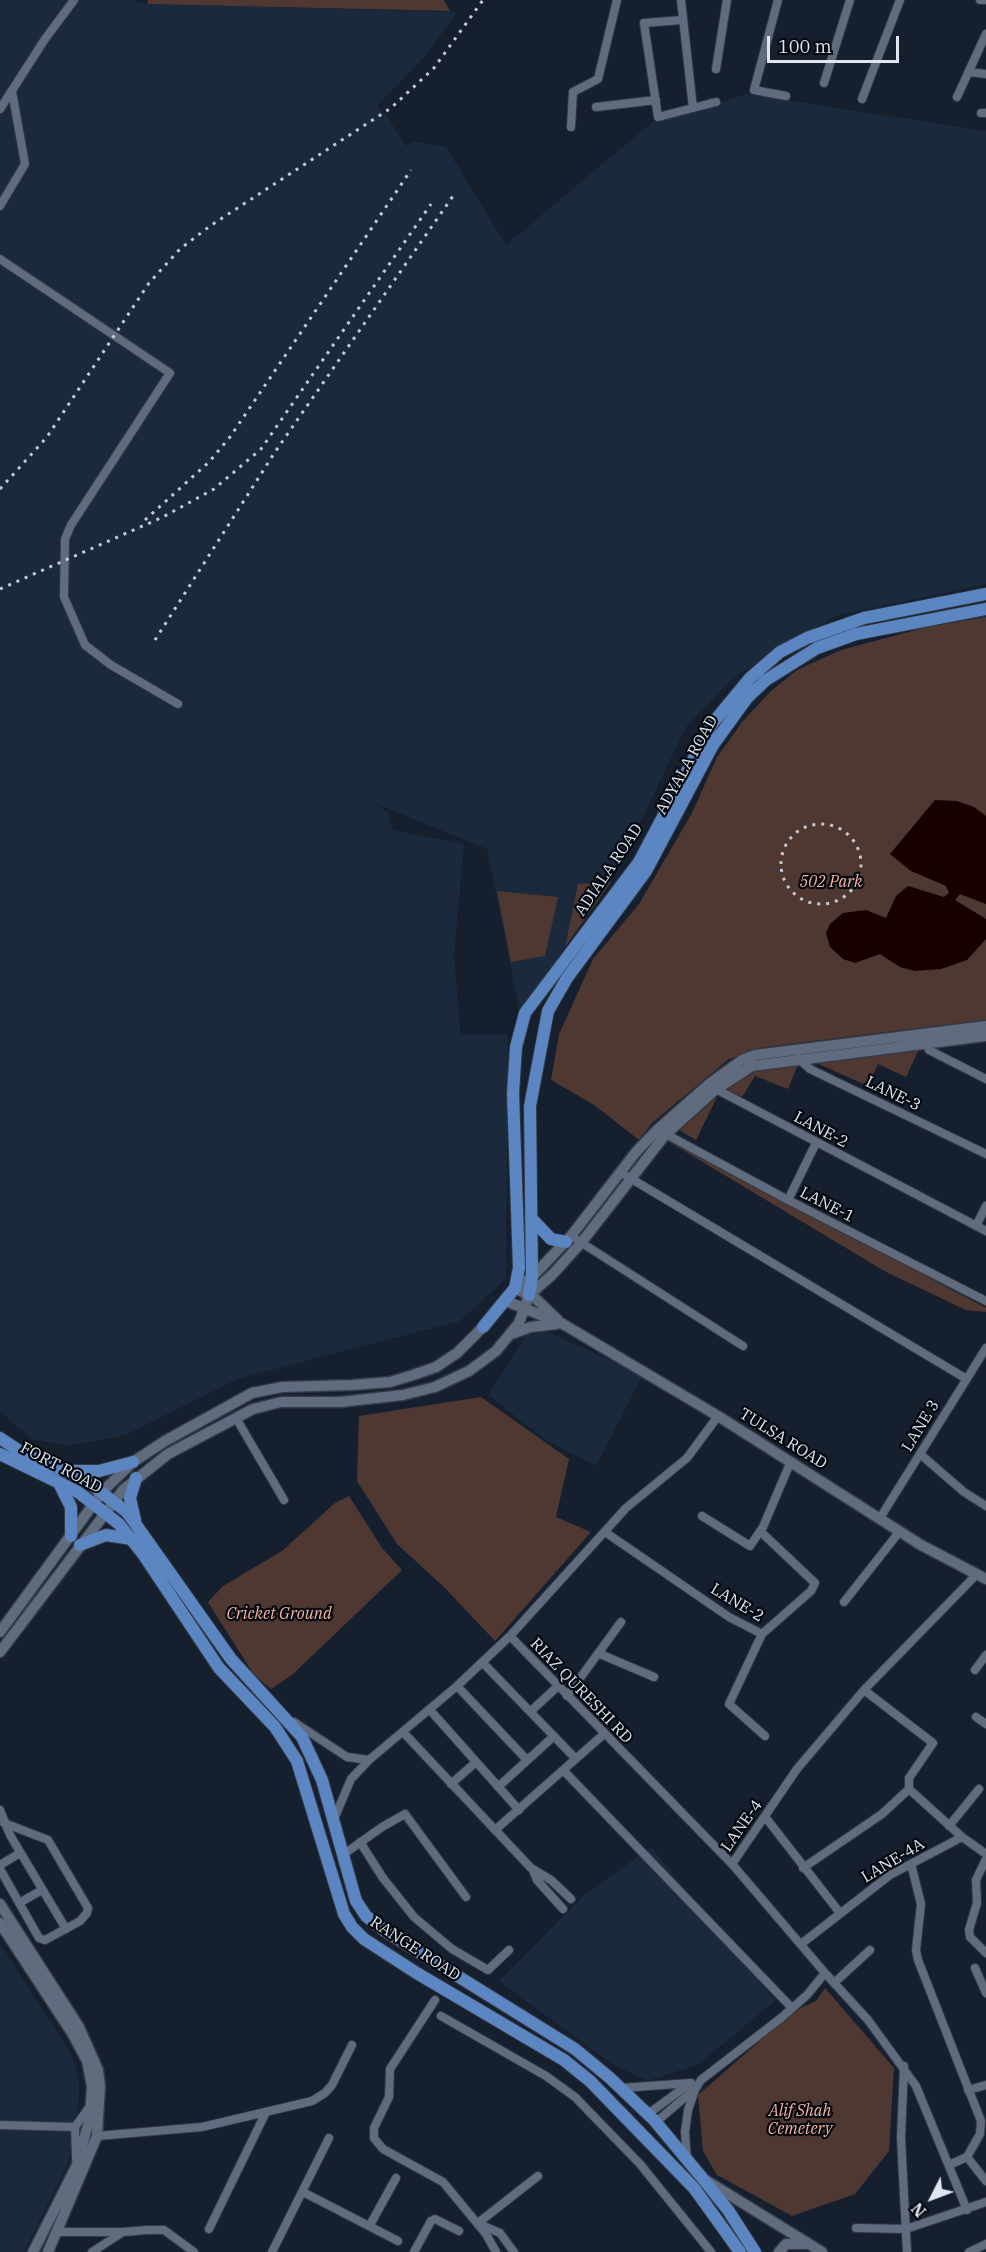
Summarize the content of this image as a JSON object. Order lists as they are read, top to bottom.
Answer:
{
  "streets": {
    "main road": [
      "ADYALA ROAD",
      "ADIALA ROAD",
      "TULSA ROAD",
      "FORT ROAD",
      "RANGE ROAD"
    ],
    "street": [
      "LANE-3",
      "LANE-2",
      "LANE-1",
      "LANE 3",
      "RIAZ QURESHI RD",
      "LANE-4",
      "LANE-4A"
    ]
  },
  "crossings": [
    ["ADIALA ROAD", "TULSA ROAD"],
    ["LANE 3", "TULSA ROAD"],
    ["TULSA ROAD", "LANE-4"],
    ["FORT ROAD", "RANGE ROAD"],
    ["RIAZ QURESHI RD", "LANE-4"],
    ["LANE-4", "LANE-4A"]
  ],
  "parks": ["502 Park", "Cricket Ground", "Alif Shah Cemetery"],
  "scale_bar": "100 m",
  "north": "bottom left"
}
